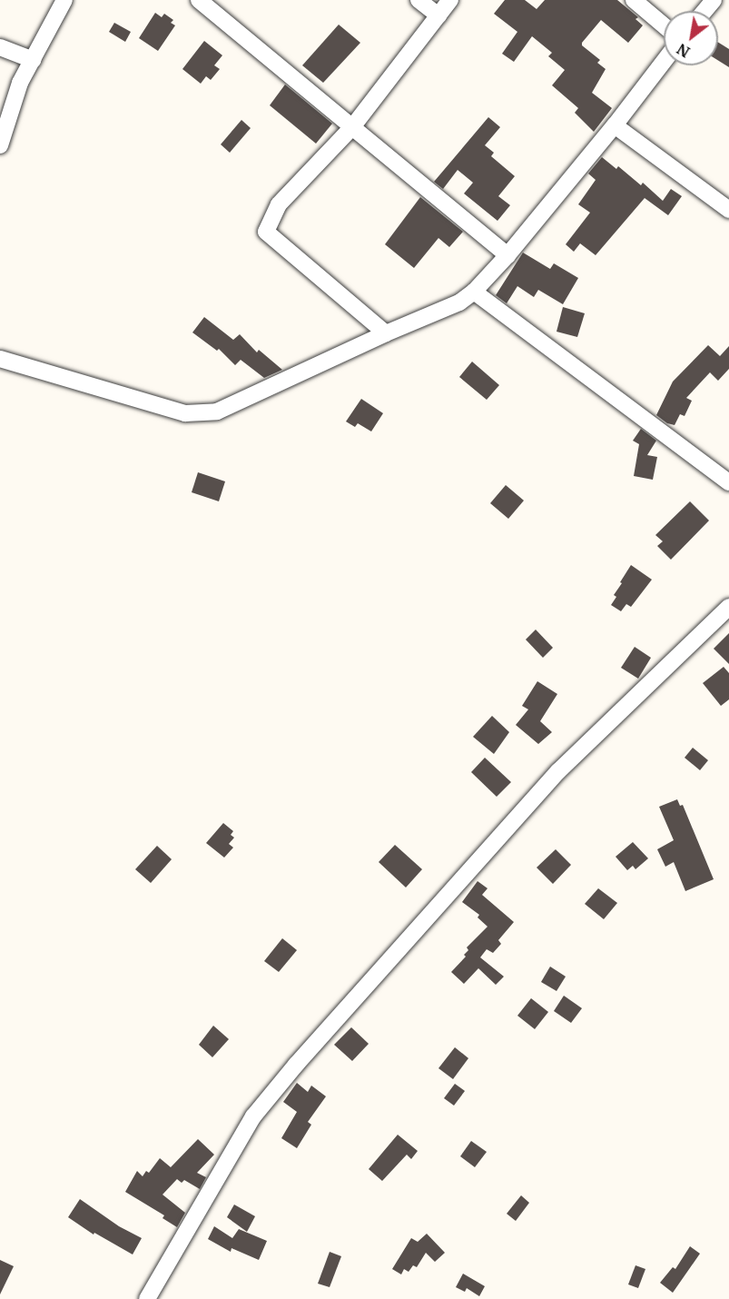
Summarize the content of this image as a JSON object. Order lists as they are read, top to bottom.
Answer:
{
  "north": "bottom left"
}
